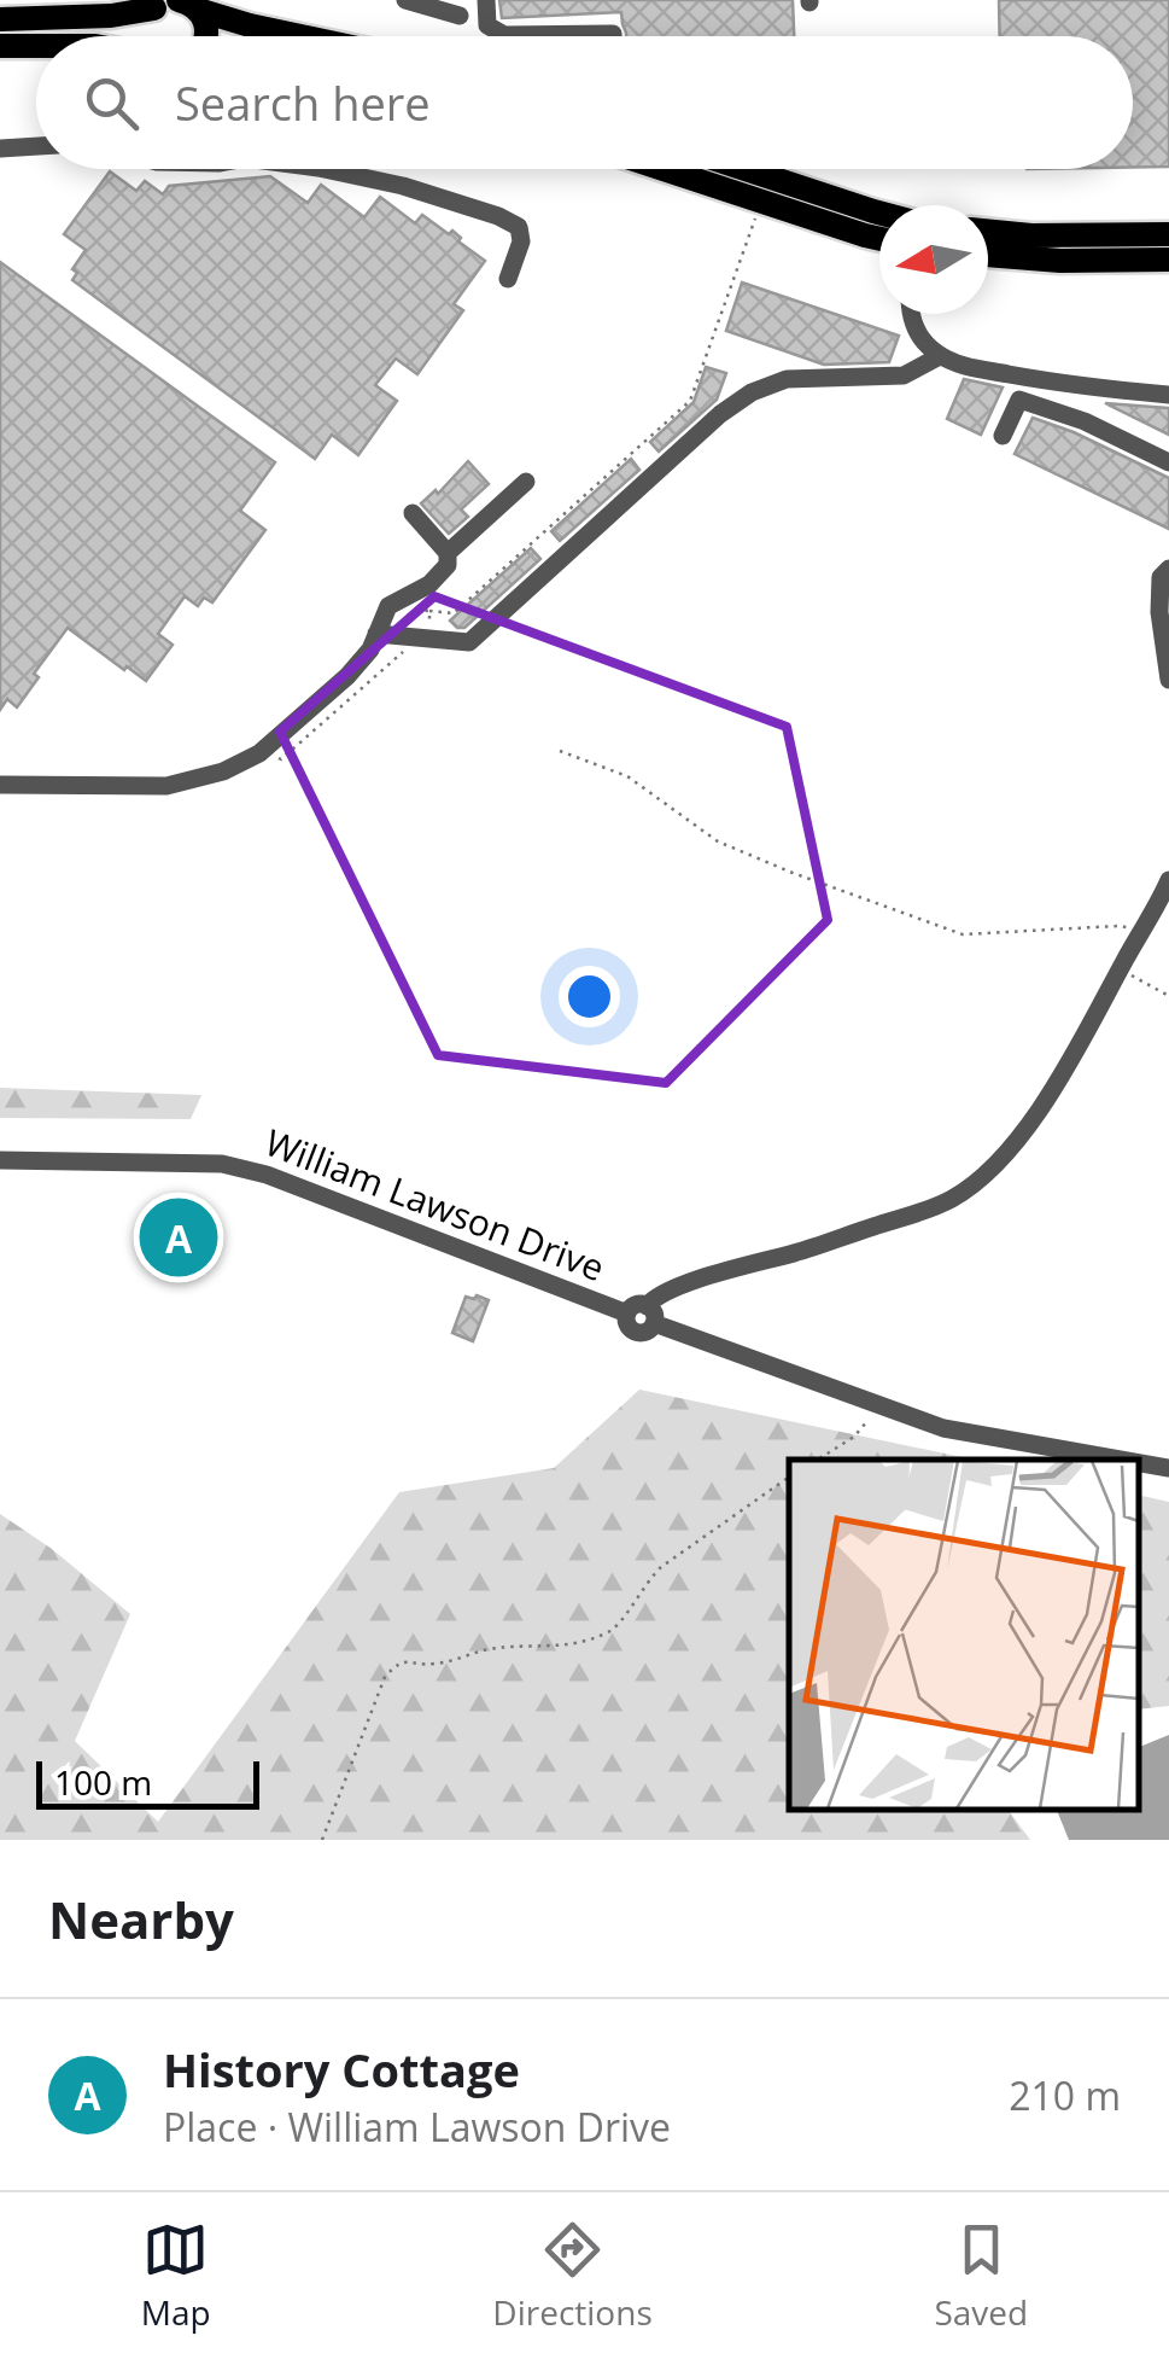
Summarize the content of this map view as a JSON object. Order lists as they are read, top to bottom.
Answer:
{
  "streets": {
    "street": ["William Lawson Drive"]
  },
  "scale_bar": "100 m",
  "north": "left",
  "page": {
    "search": "Search here",
    "pins": "A",
    "scale": "100 m",
    "heading": "Nearby",
    "list": [
      {
        "mark": "A",
        "name": "History Cottage",
        "note": "Place · William Lawson Drive",
        "value": "210 m"
      }
    ],
    "nav": ["Map", "Directions", "Saved"]
  }
}
